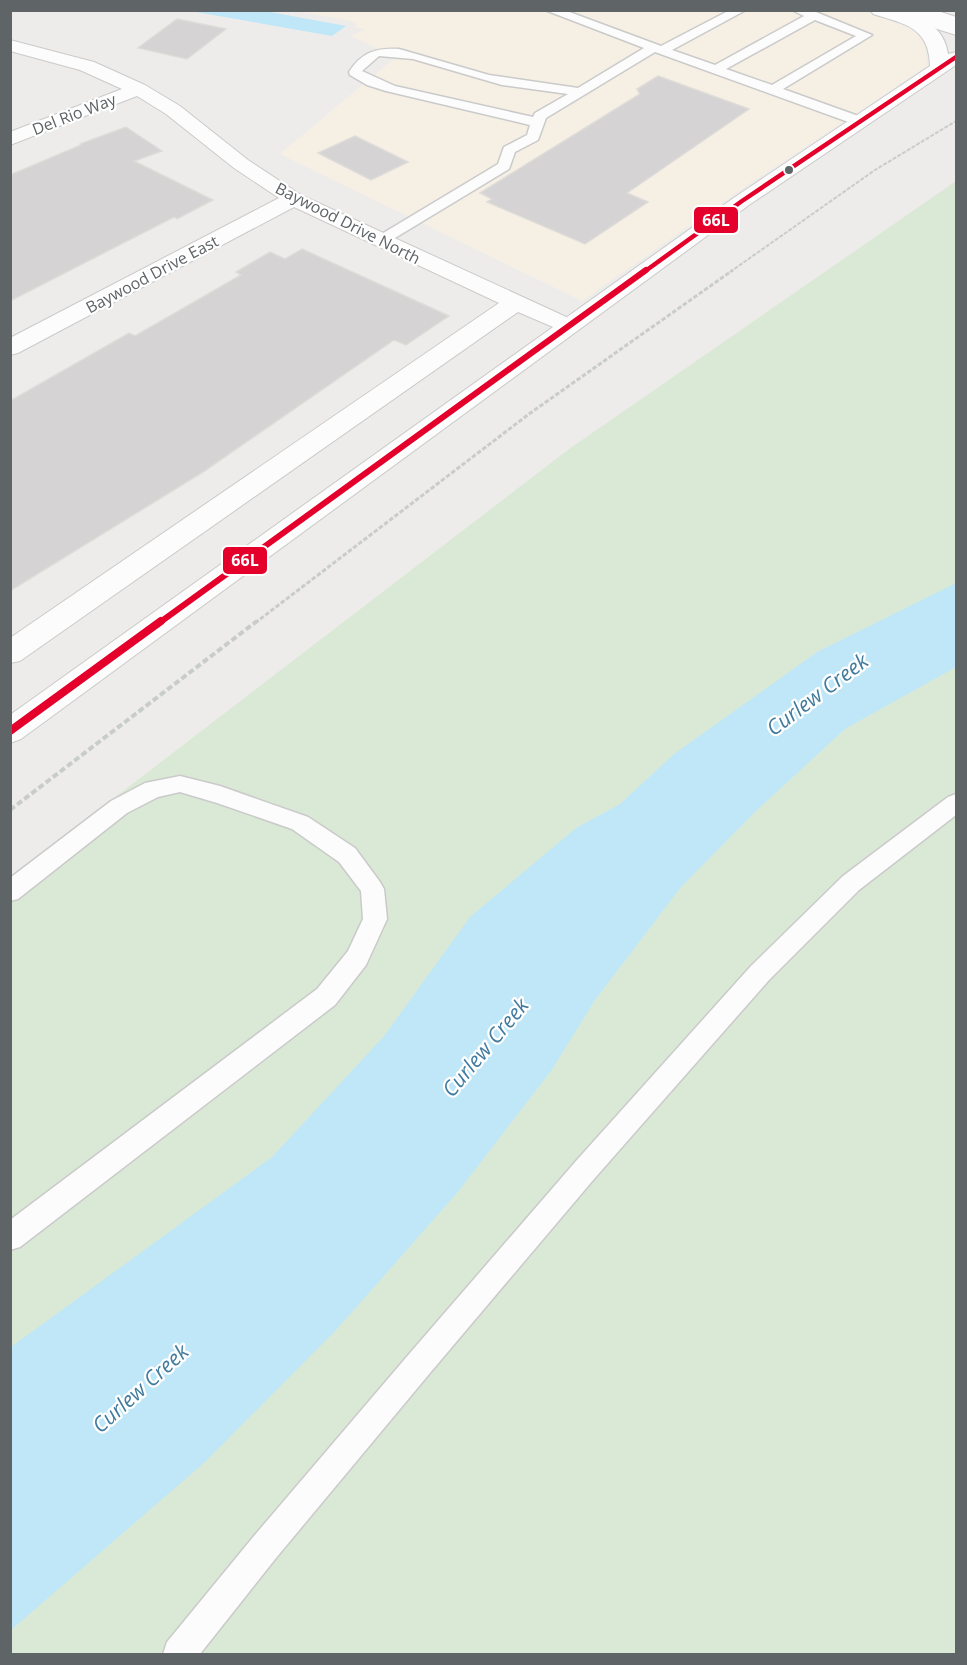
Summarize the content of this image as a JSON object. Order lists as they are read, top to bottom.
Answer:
{
  "streets": {
    "street": ["Del Rio Way", "Baywood Drive North", "Baywood Drive East"]
  },
  "crossings": [
    ["Del Rio Way", "Baywood Drive North"],
    ["Baywood Drive North", "Baywood Drive East"]
  ],
  "water": ["Curlew Creek"],
  "lines": ["transit line 66L"]
}
